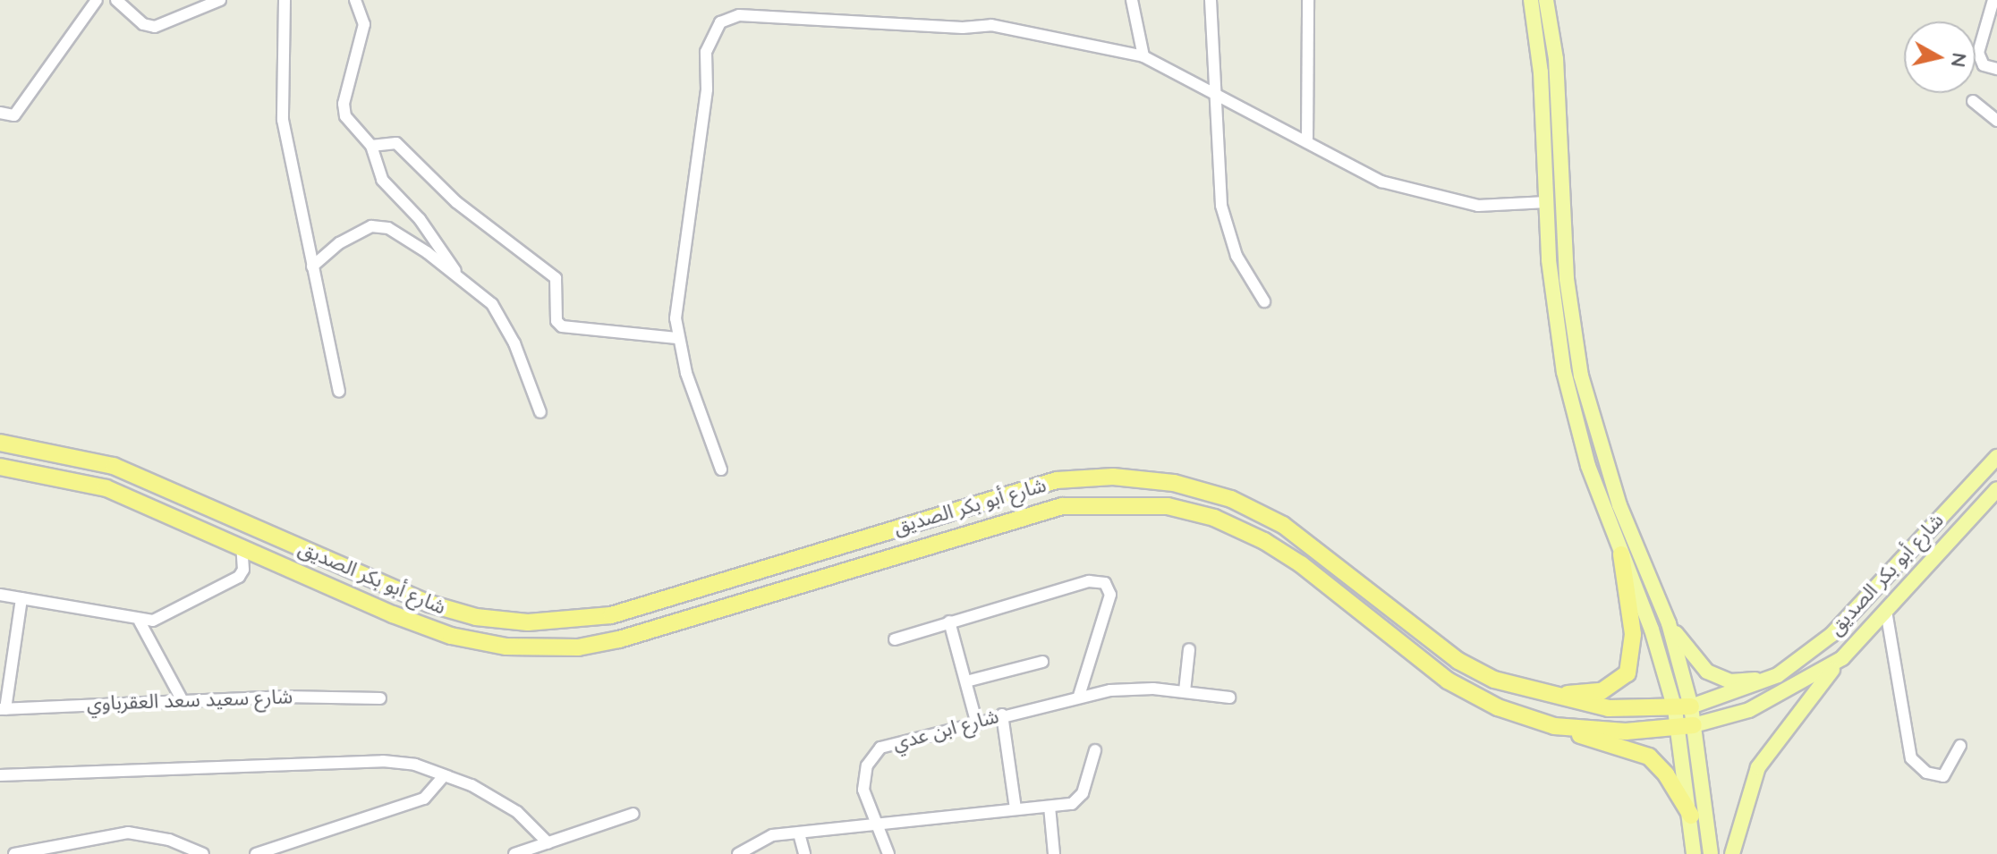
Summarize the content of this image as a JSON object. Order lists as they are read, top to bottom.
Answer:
{
  "streets": {
    "highway": ["شارع أبو بكر الصديق"],
    "street": ["شارع سعيد سعد العقرباوي", "شارع ابن عدي"]
  },
  "north": "right"
}
